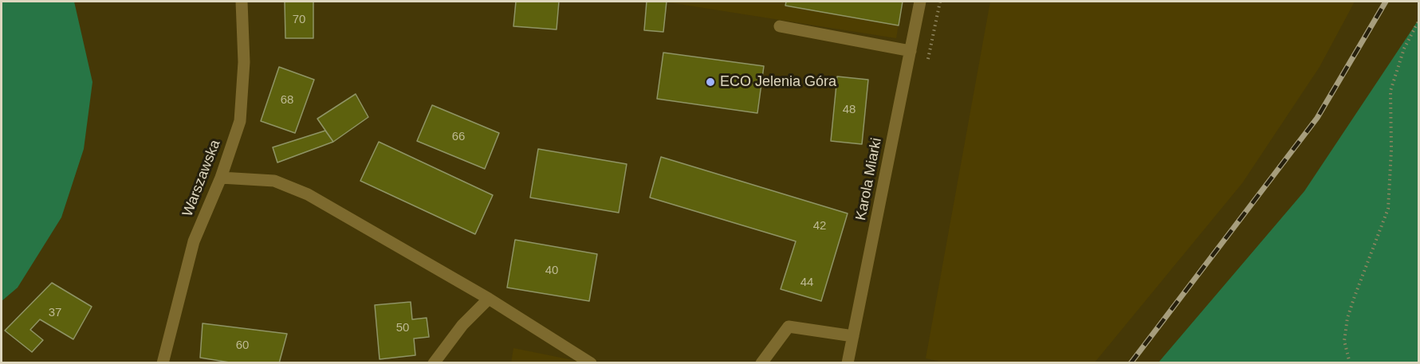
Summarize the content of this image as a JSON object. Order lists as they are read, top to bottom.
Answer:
{
  "streets": {
    "street": ["Warszawska", "Karola Miarki"]
  },
  "places": ["ECO Jelenia Góra"],
  "house_numbers": [
    "70",
    "68",
    "48",
    "66",
    "42",
    "40",
    "44",
    "37",
    "50",
    "60"
  ]
}
